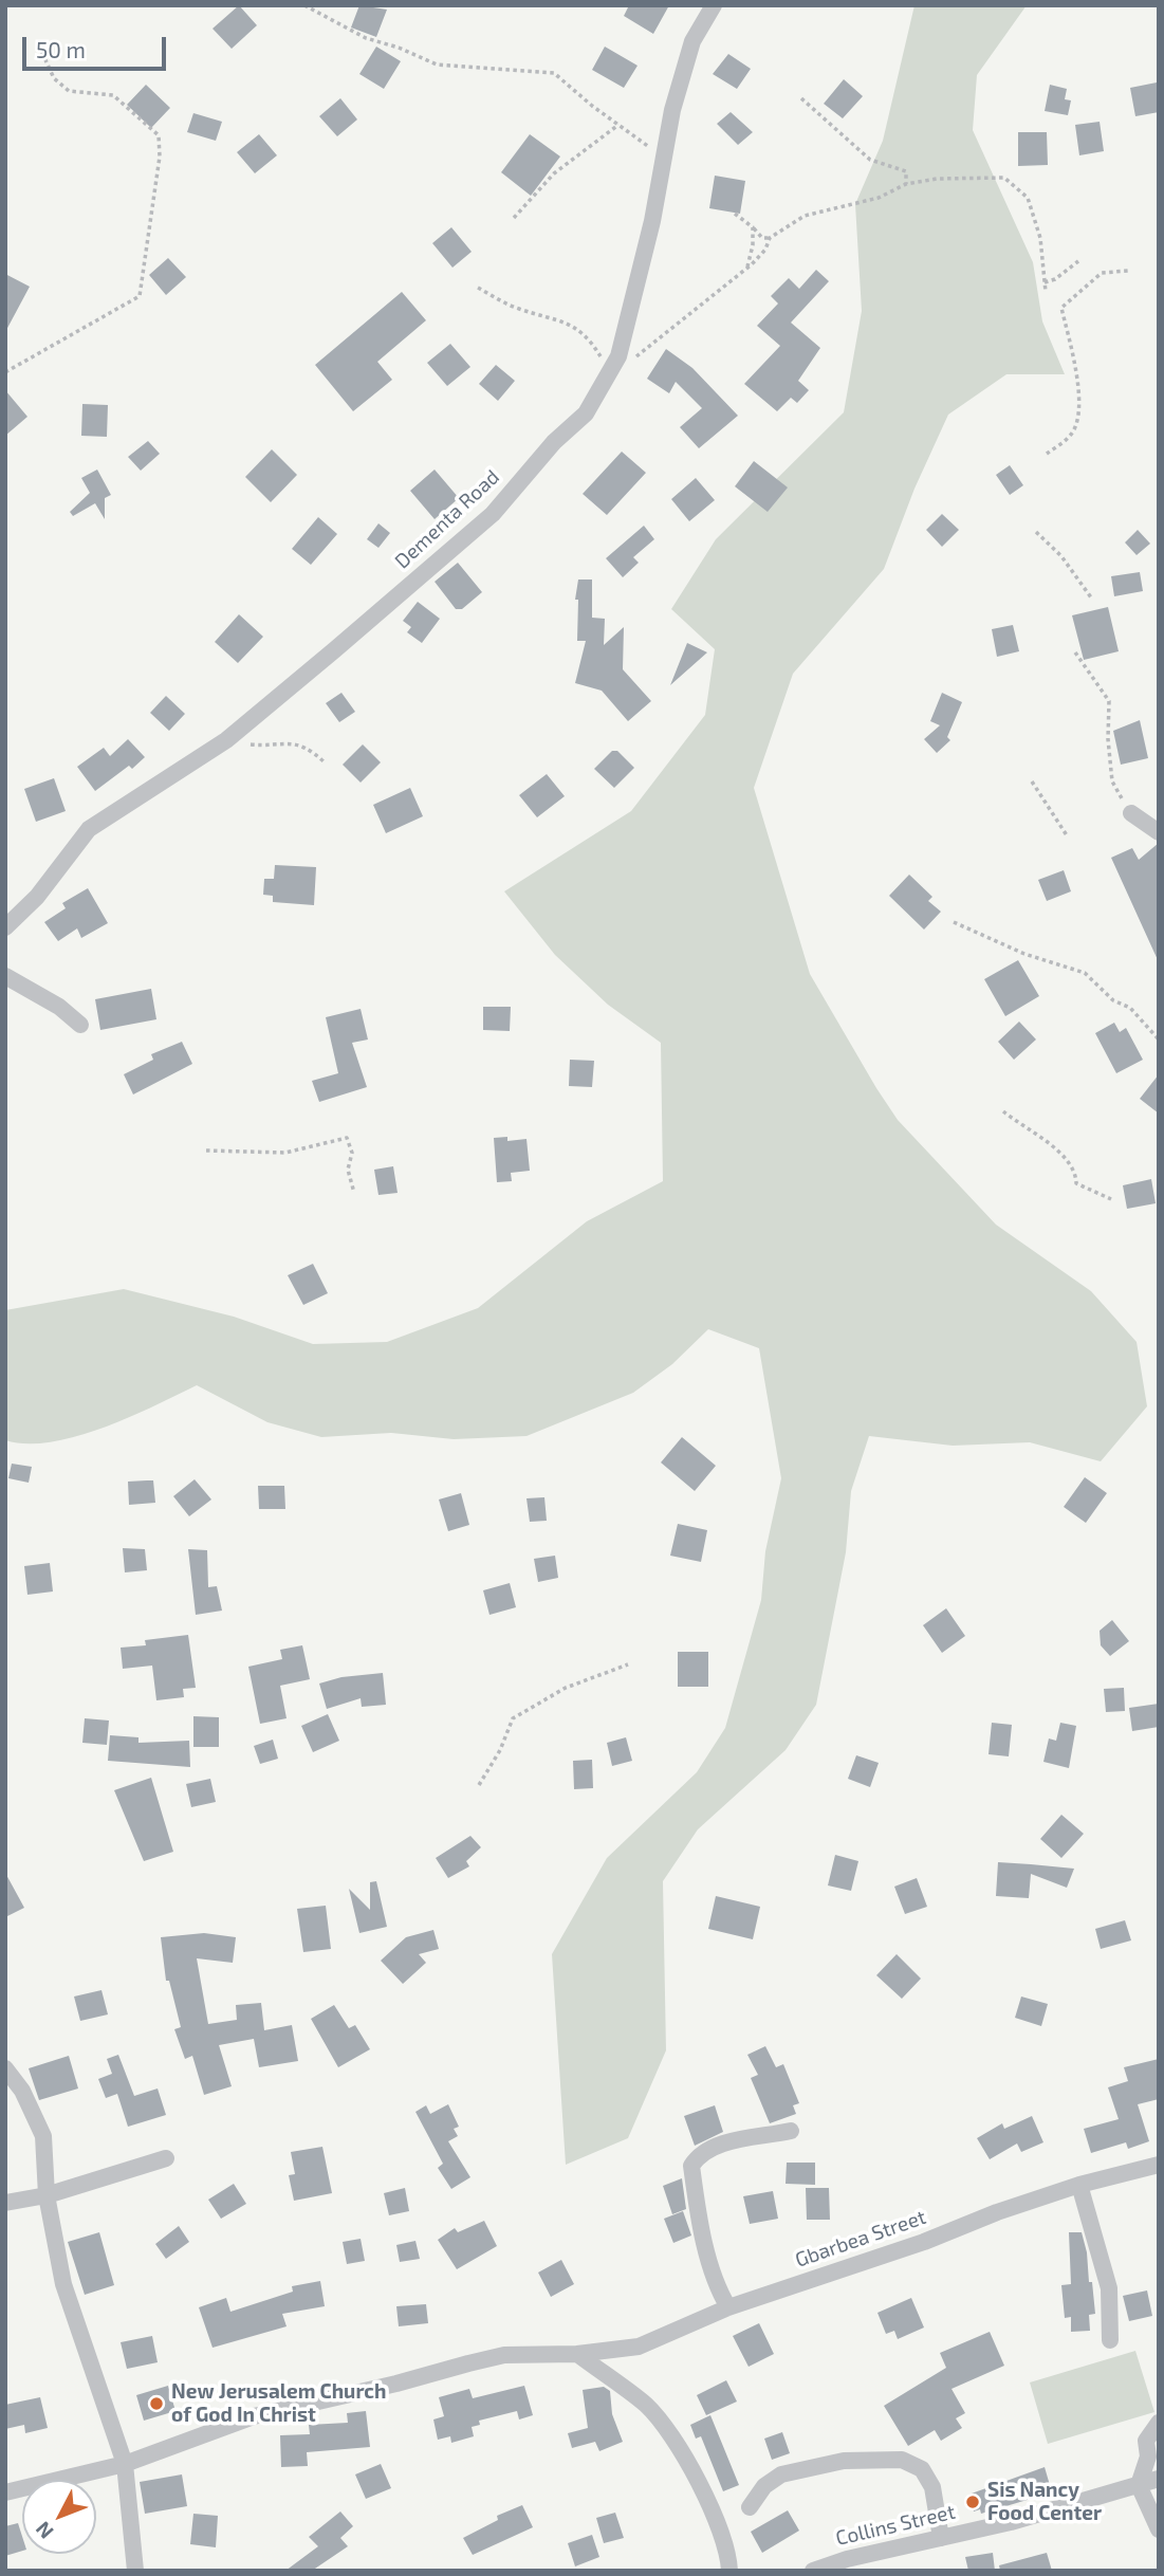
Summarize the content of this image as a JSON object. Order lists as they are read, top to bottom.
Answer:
{
  "streets": {
    "street": ["Dementa Road", "Gbarbea Street", "Collins Street"]
  },
  "places": ["New Jerusalem Church of God In Christ", "Sis Nancy Food Center"],
  "scale_bar": "50 m",
  "north": "bottom left"
}
